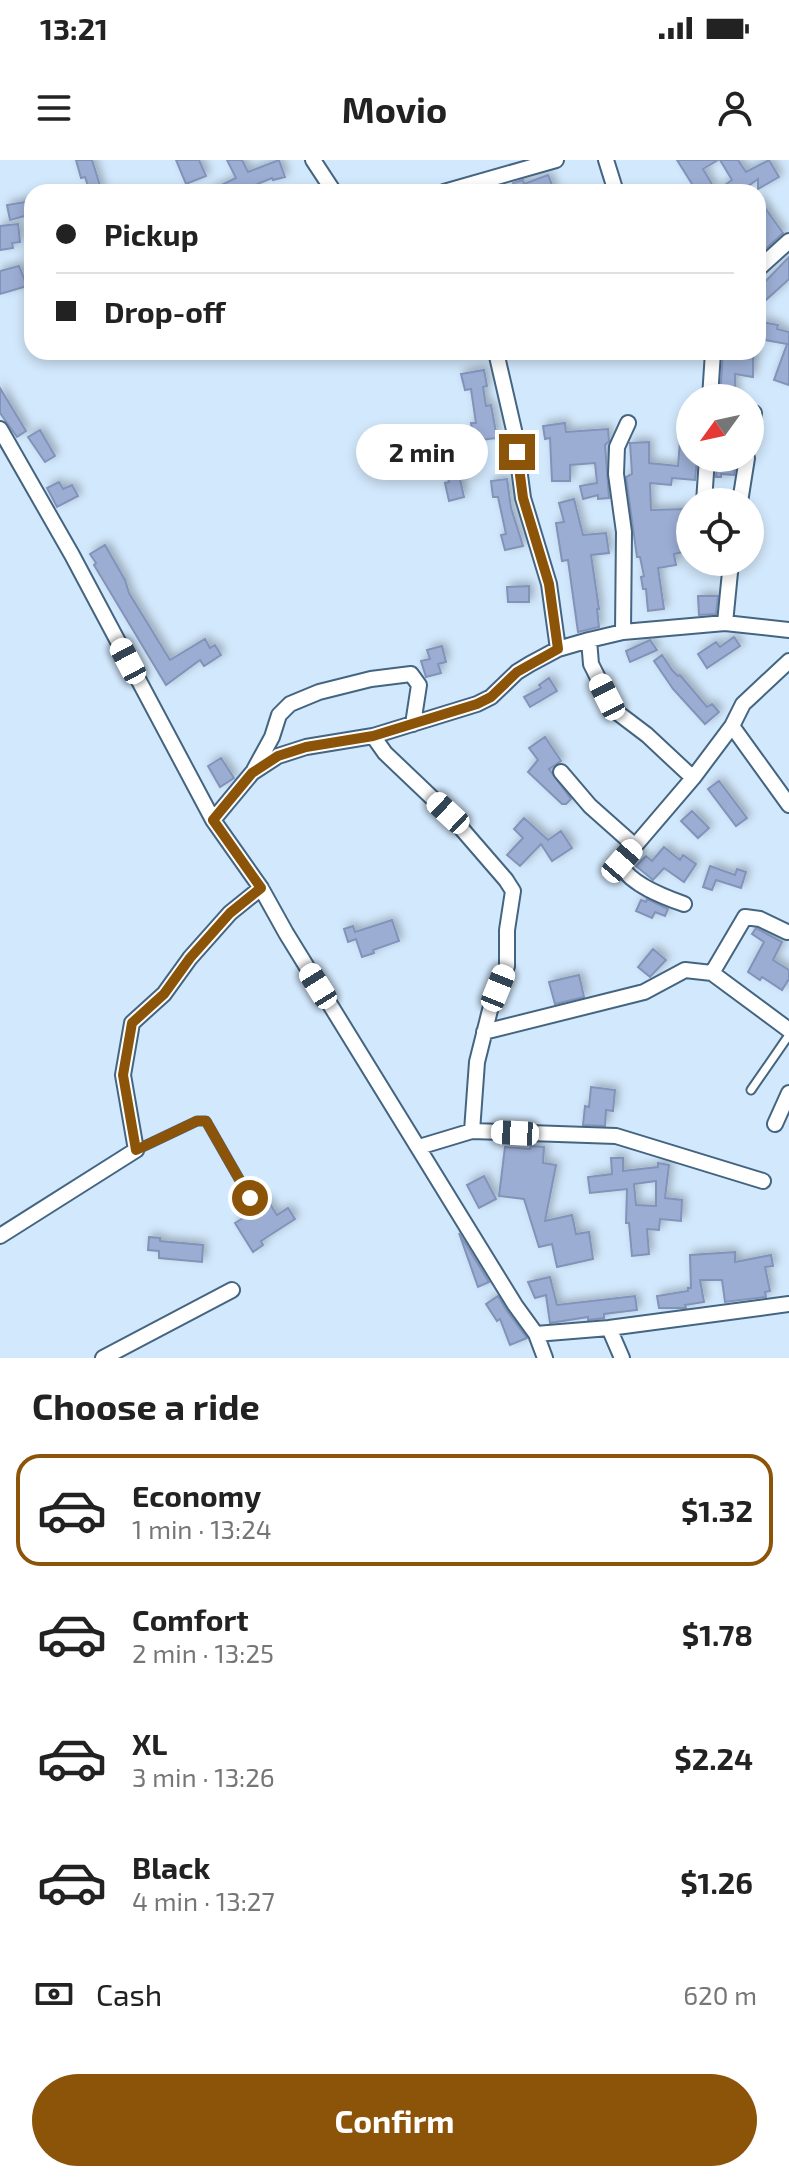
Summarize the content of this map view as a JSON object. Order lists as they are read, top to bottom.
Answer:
{
  "north": "bottom left",
  "page": {
    "status": "13:21",
    "header": "Movio",
    "banner": ["Pickup", "Drop-off"],
    "bubble": "2 min",
    "heading": "Choose a ride",
    "list": [
      {
        "name": "Economy",
        "note": "1 min · 13:24",
        "value": "$1.32"
      },
      {
        "name": "Comfort",
        "note": "2 min · 13:25",
        "value": "$1.78"
      },
      {
        "name": "XL",
        "note": "3 min · 13:26",
        "value": "$2.24"
      },
      {
        "name": "Black",
        "note": "4 min · 13:27",
        "value": "$1.26"
      }
    ],
    "pay": ["Cash", "620 m"],
    "buttons": "Confirm"
  }
}
